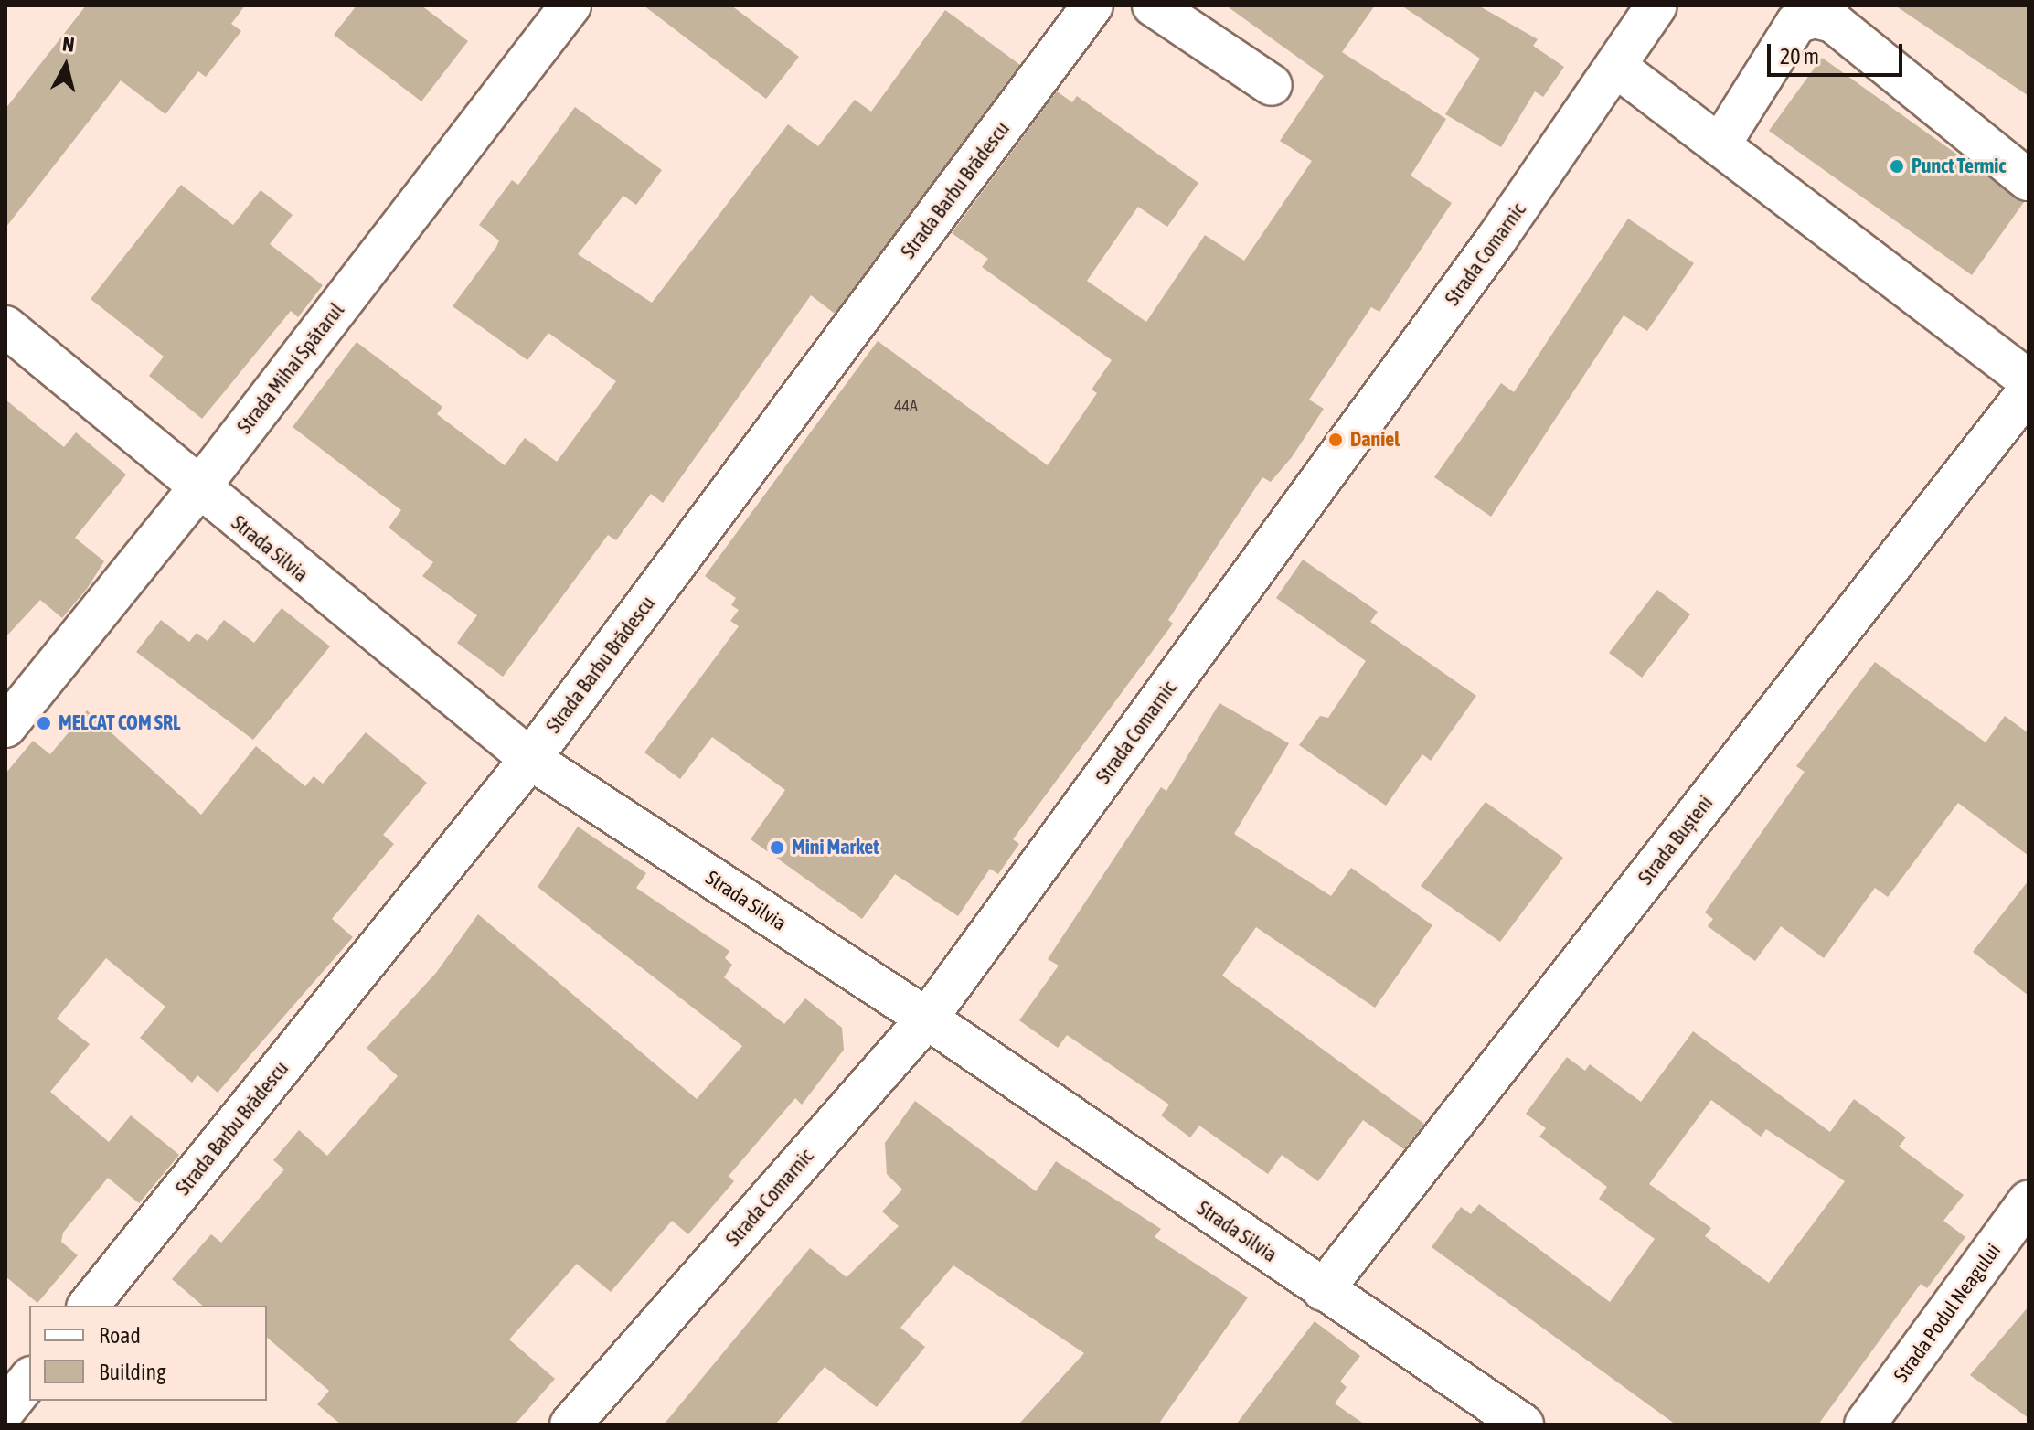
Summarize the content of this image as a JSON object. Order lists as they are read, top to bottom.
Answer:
{
  "streets": {
    "street": [
      "Strada Barbu Brădescu",
      "Strada Comarnic",
      "Strada Mihai Spătarul",
      "Strada Silvia",
      "Strada Bușteni",
      "Strada Podul Neagului"
    ]
  },
  "crossings": [
    ["Strada Barbu Brădescu", "Strada Silvia"],
    ["Strada Comarnic", "Strada Silvia"],
    ["Strada Mihai Spătarul", "Strada Silvia"],
    ["Strada Silvia", "Strada Bușteni"]
  ],
  "places": [
    "Punct Termic",
    "Daniel",
    "MELCAT COM SRL",
    "Mini Market"
  ],
  "house_numbers": ["44A"],
  "legend": ["Road", "Building"],
  "scale_bar": "20 m",
  "north": "top"
}
